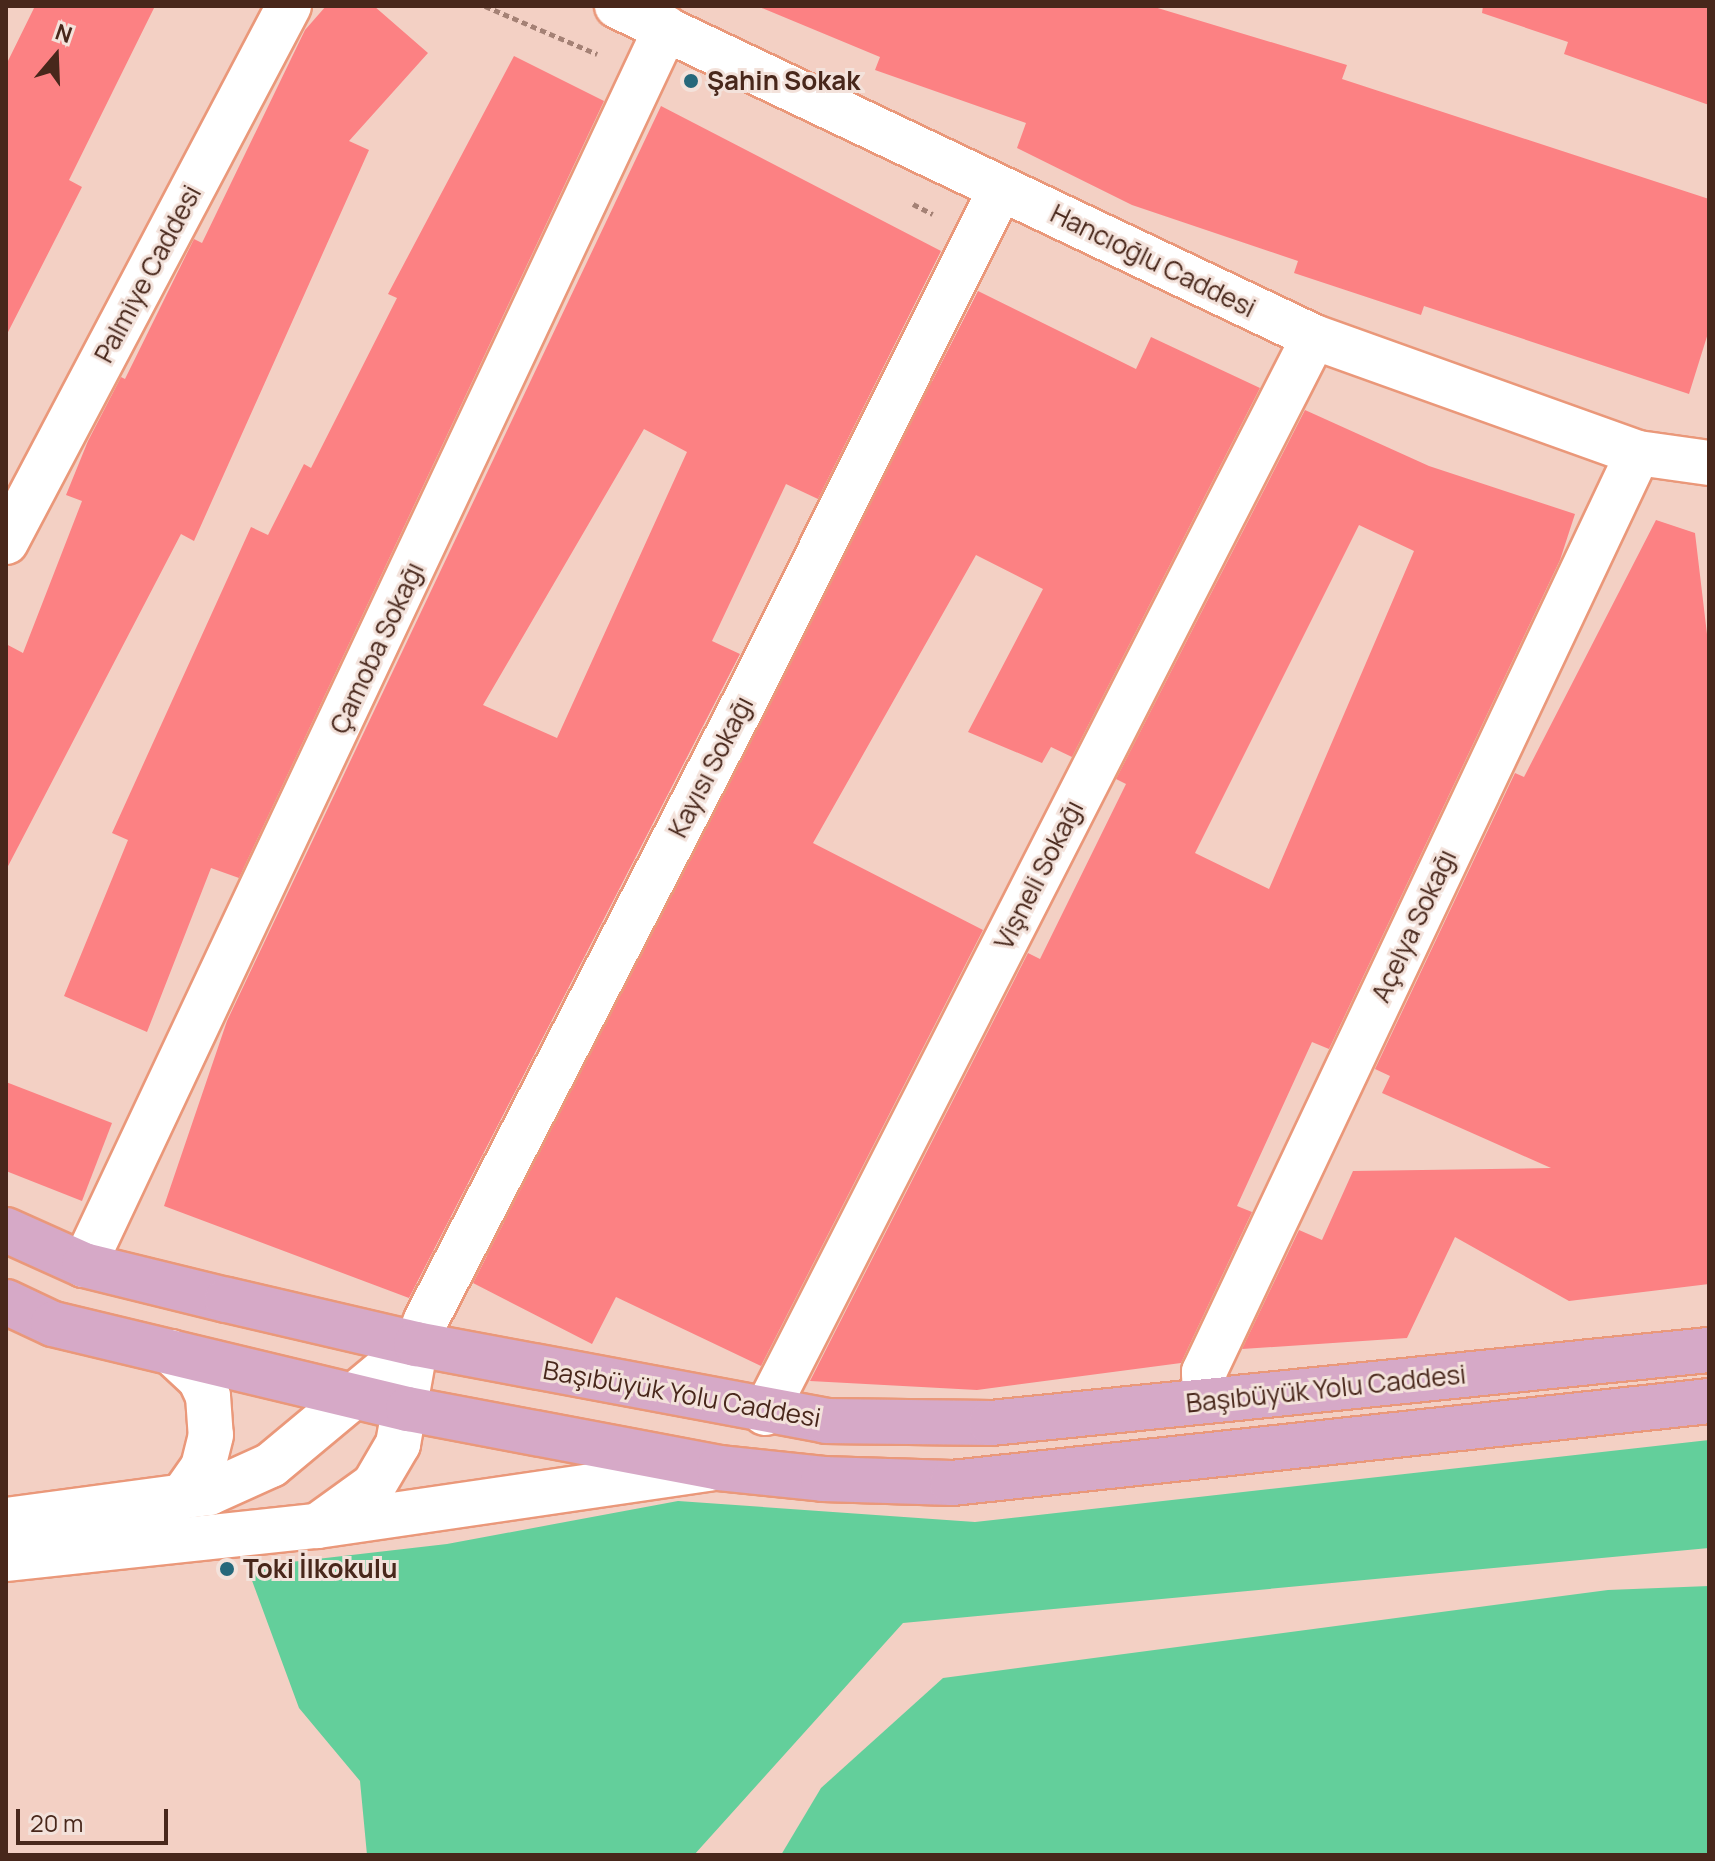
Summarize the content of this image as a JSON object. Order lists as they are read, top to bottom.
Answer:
{
  "streets": {
    "main road": ["Başıbüyük Yolu Caddesi"],
    "street": [
      "Hancıoğlu Caddesi",
      "Palmiye Caddesi",
      "Çamoba Sokağı",
      "Kayısı Sokağı",
      "Vişneli Sokağı",
      "Açelya Sokağı"
    ]
  },
  "crossings": [
    ["Hancıoğlu Caddesi", "Çamoba Sokağı"],
    ["Hancıoğlu Caddesi", "Kayısı Sokağı"],
    ["Hancıoğlu Caddesi", "Vişneli Sokağı"],
    ["Hancıoğlu Caddesi", "Açelya Sokağı"],
    ["Çamoba Sokağı", "Başıbüyük Yolu Caddesi"],
    ["Kayısı Sokağı", "Başıbüyük Yolu Caddesi"],
    ["Vişneli Sokağı", "Başıbüyük Yolu Caddesi"],
    ["Açelya Sokağı", "Başıbüyük Yolu Caddesi"]
  ],
  "places": ["Şahin Sokak", "Toki İlkokulu"],
  "scale_bar": "20 m",
  "north": "top"
}
